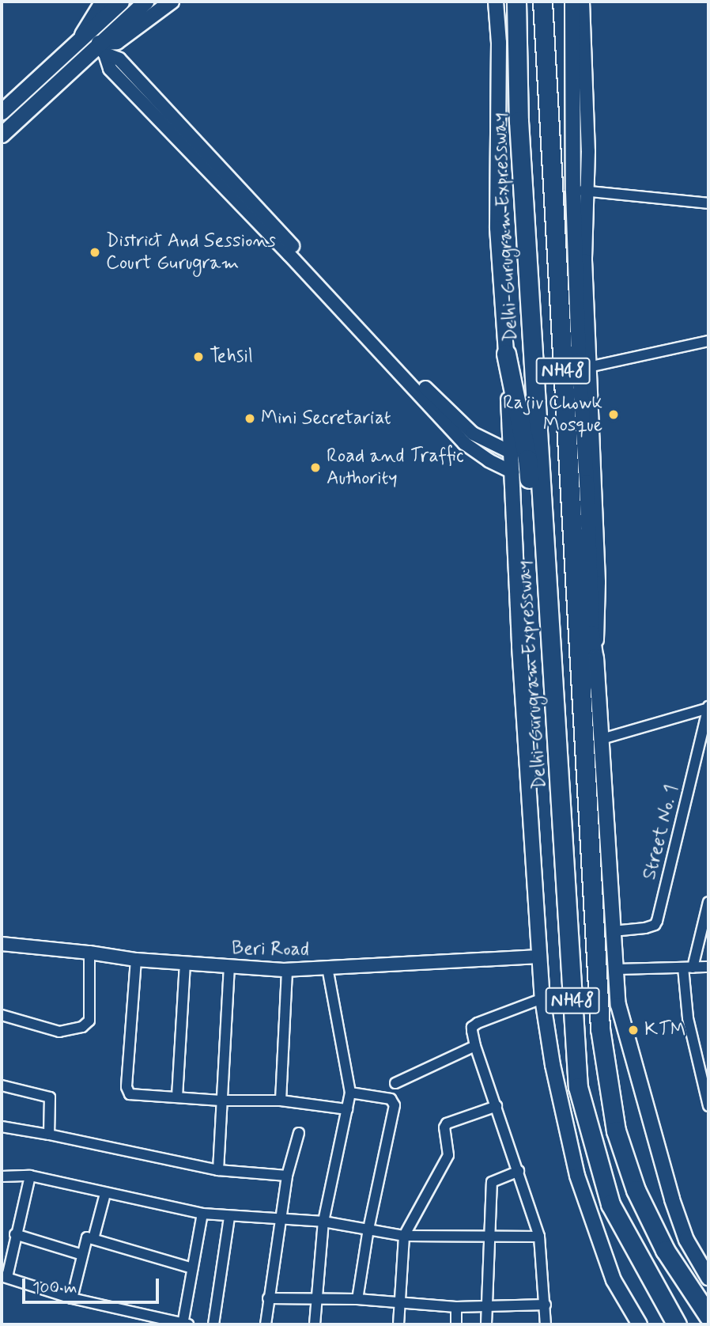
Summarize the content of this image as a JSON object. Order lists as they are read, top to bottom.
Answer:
{
  "streets": {
    "highway": ["Delhi-Gurugram Expressway", "NH48"],
    "street": ["Street No. 1", "Beri Road"]
  },
  "places": [
    "District And Sessions Court Gurugram",
    "Tehsil",
    "Rajiv Chowk Mosque",
    "Mini Secretariat",
    "Road and Traffic Authority",
    "KTM"
  ],
  "scale_bar": "100 m"
}
